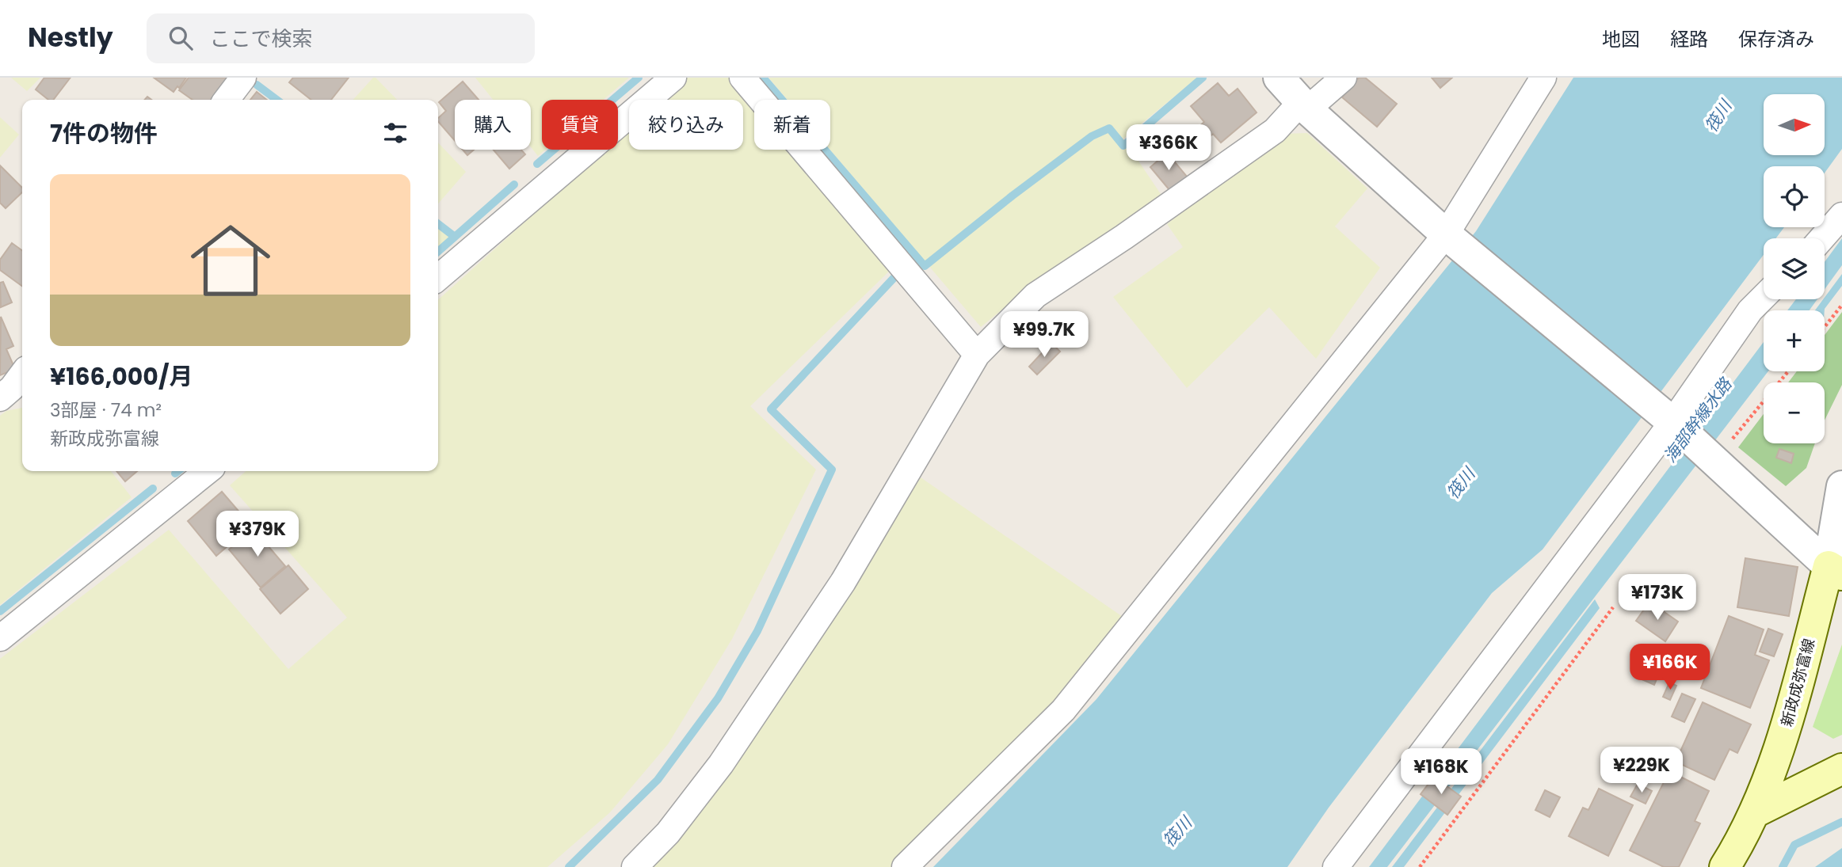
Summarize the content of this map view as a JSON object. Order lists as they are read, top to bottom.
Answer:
{
  "streets": {
    "main road": ["新政成弥富線"]
  },
  "water": ["筏川", "海部幹線水路"],
  "north": "right",
  "page": {
    "header": "Nestly",
    "search": "ここで検索",
    "nav": ["地図", "経路", "保存済み"],
    "map_buttons": ["+", "−"],
    "chip": [
      "購入",
      "賃貸",
      "絞り込み",
      "新着"
    ],
    "heading": "7件の物件",
    "price": [
      "¥366K",
      "¥99.7K",
      "¥379K",
      "¥173K",
      "¥166K",
      "¥229K",
      "¥168K"
    ],
    "list": [
      {
        "name": "¥166,000/月",
        "note": "3部屋 · 74 m² · 新政成弥富線"
      }
    ]
  }
}
